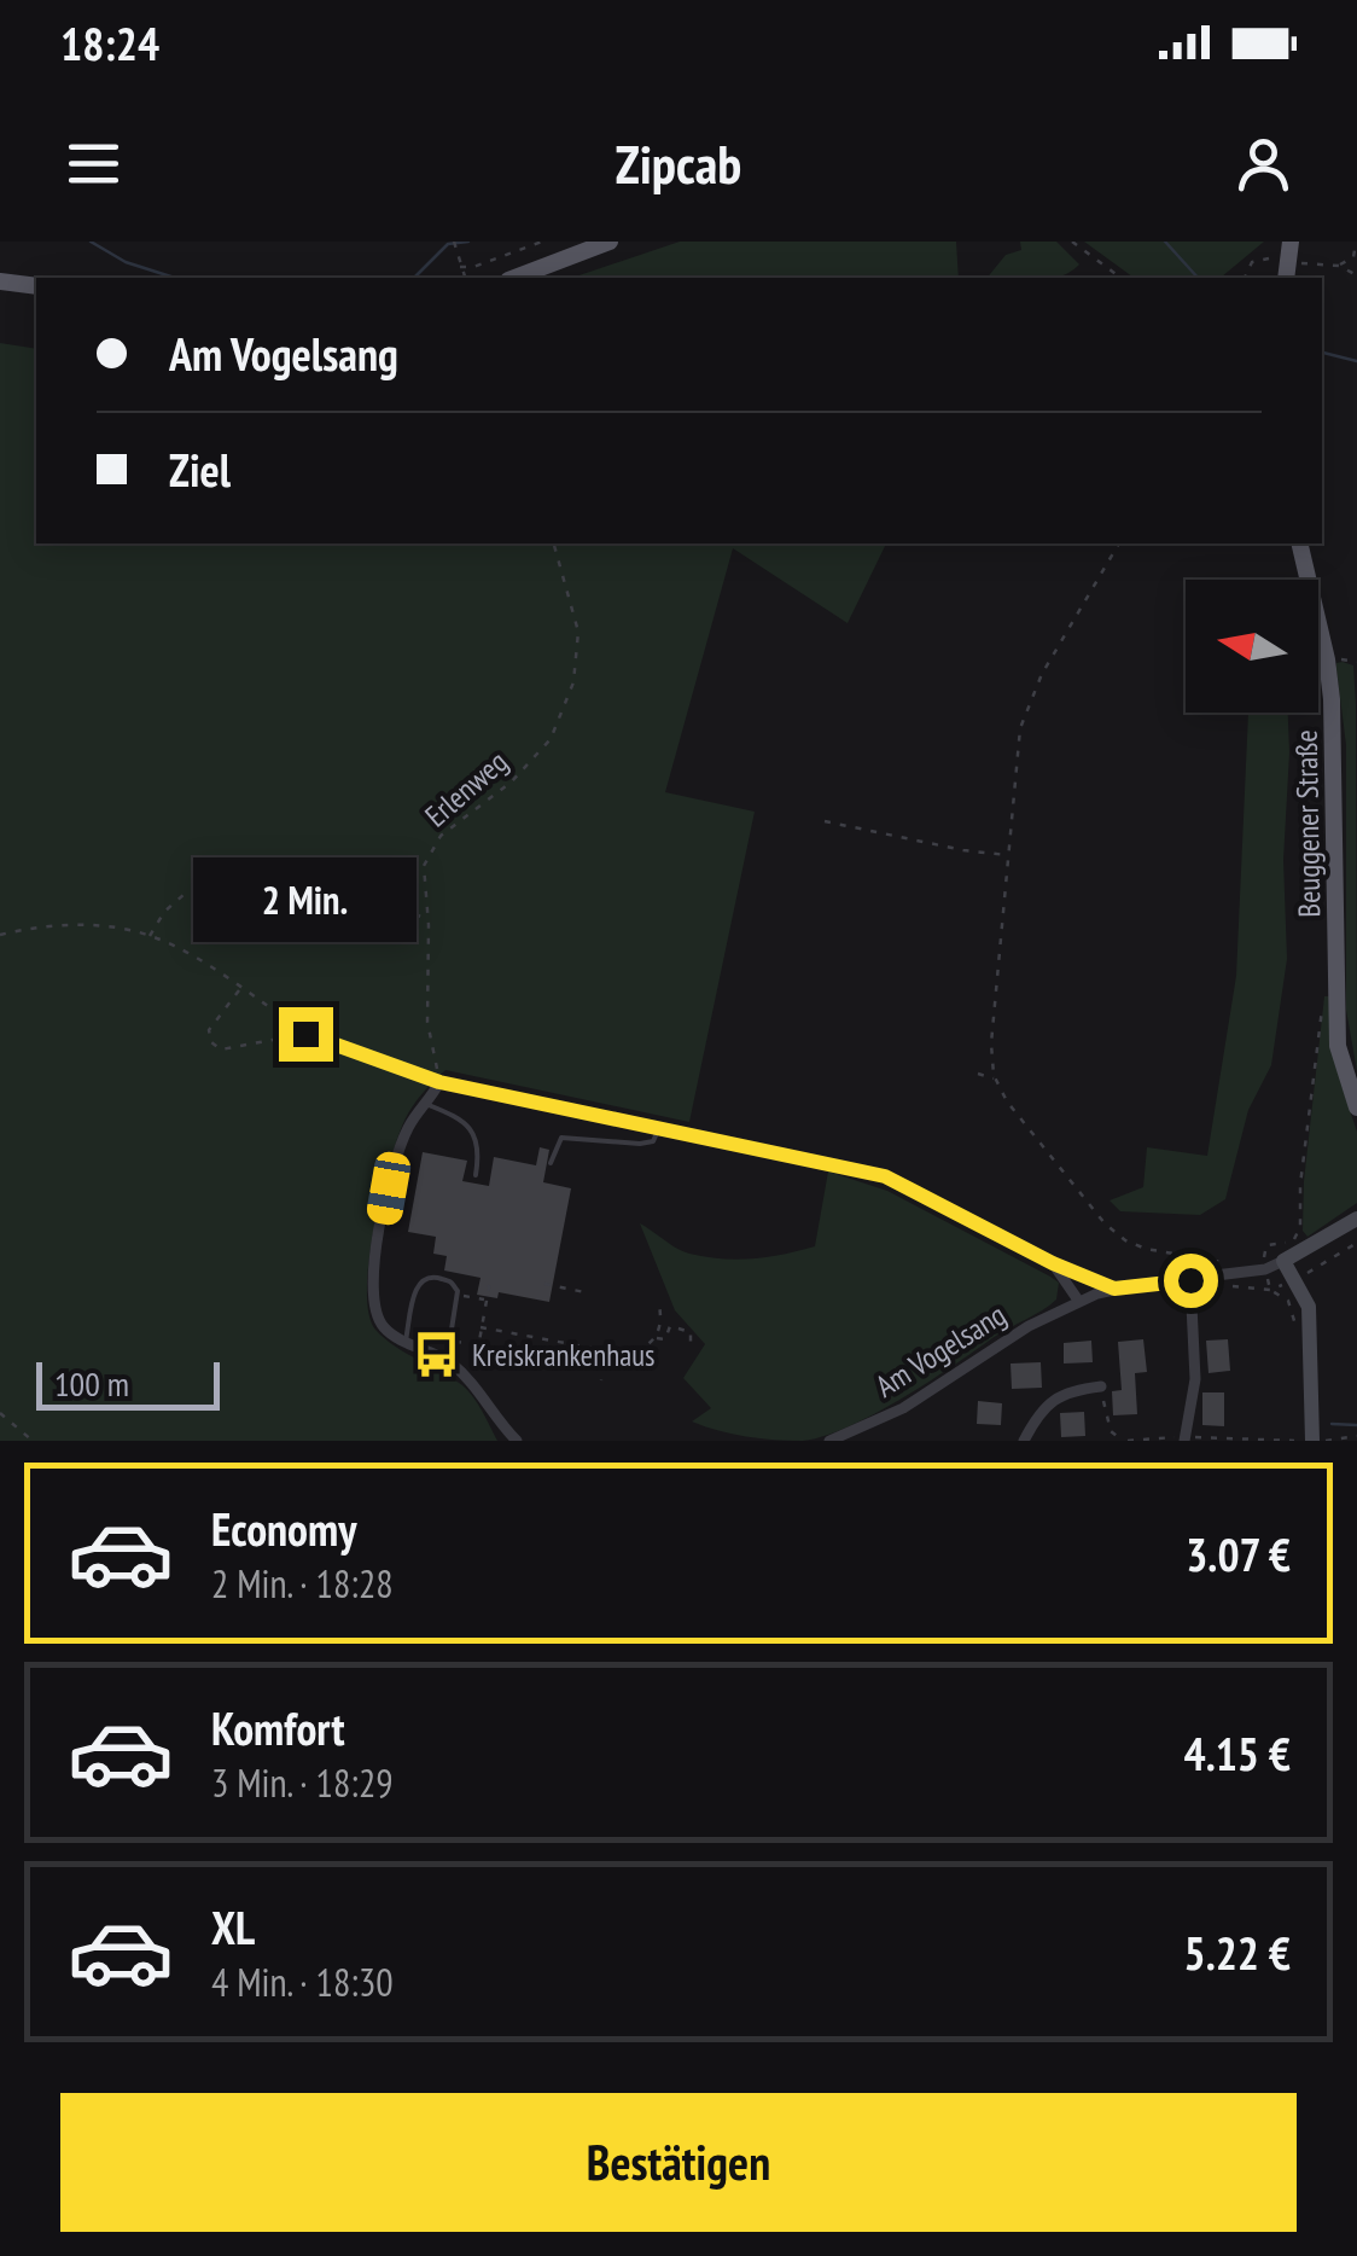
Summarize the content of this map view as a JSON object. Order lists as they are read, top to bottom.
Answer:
{
  "streets": {
    "main road": ["Beuggener Straße"],
    "street": ["Am Vogelsang"],
    "path": ["Erlenweg"]
  },
  "crossings": [
    ["Erlenweg", "Am Vogelsang"]
  ],
  "places": {
    "bus stop": ["Kreiskrankenhaus"]
  },
  "scale_bar": "100 m",
  "north": "left",
  "page": {
    "status": "18:24",
    "header": "Zipcab",
    "banner": ["Am Vogelsang", "Ziel"],
    "bubble": "2 Min.",
    "scale": "100 m",
    "list": [
      {
        "name": "Economy",
        "note": "2 Min. · 18:28",
        "value": "3.07 €"
      },
      {
        "name": "Komfort",
        "note": "3 Min. · 18:29",
        "value": "4.15 €"
      },
      {
        "name": "XL",
        "note": "4 Min. · 18:30",
        "value": "5.22 €"
      }
    ],
    "buttons": "Bestätigen"
  }
}
